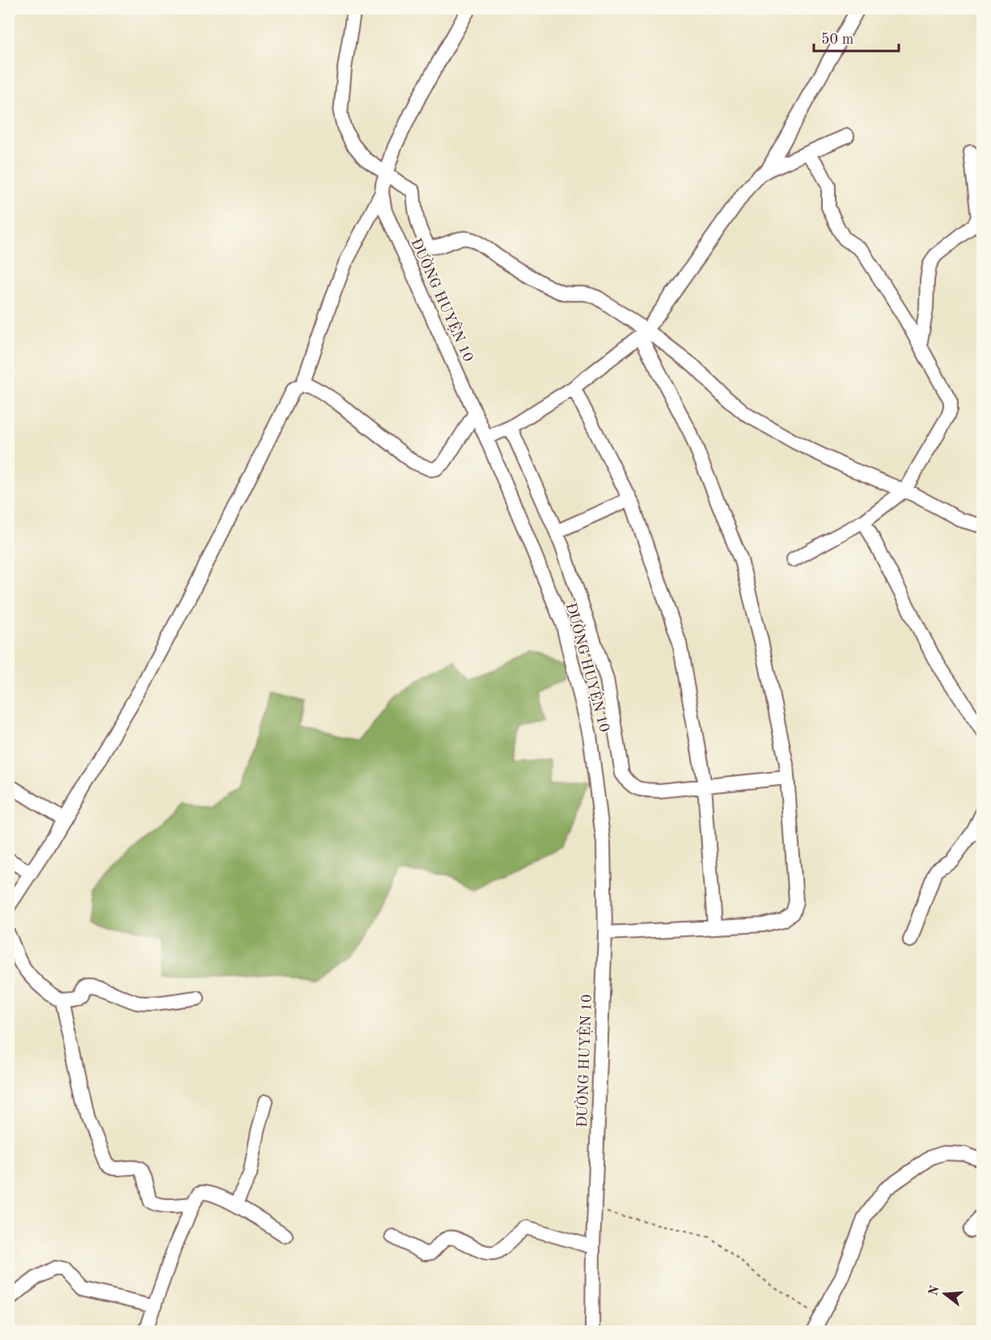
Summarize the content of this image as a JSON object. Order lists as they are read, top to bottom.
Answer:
{
  "streets": {
    "street": ["ĐƯỜNG HUYỆN 10"]
  },
  "scale_bar": "50 m",
  "north": "left"
}
